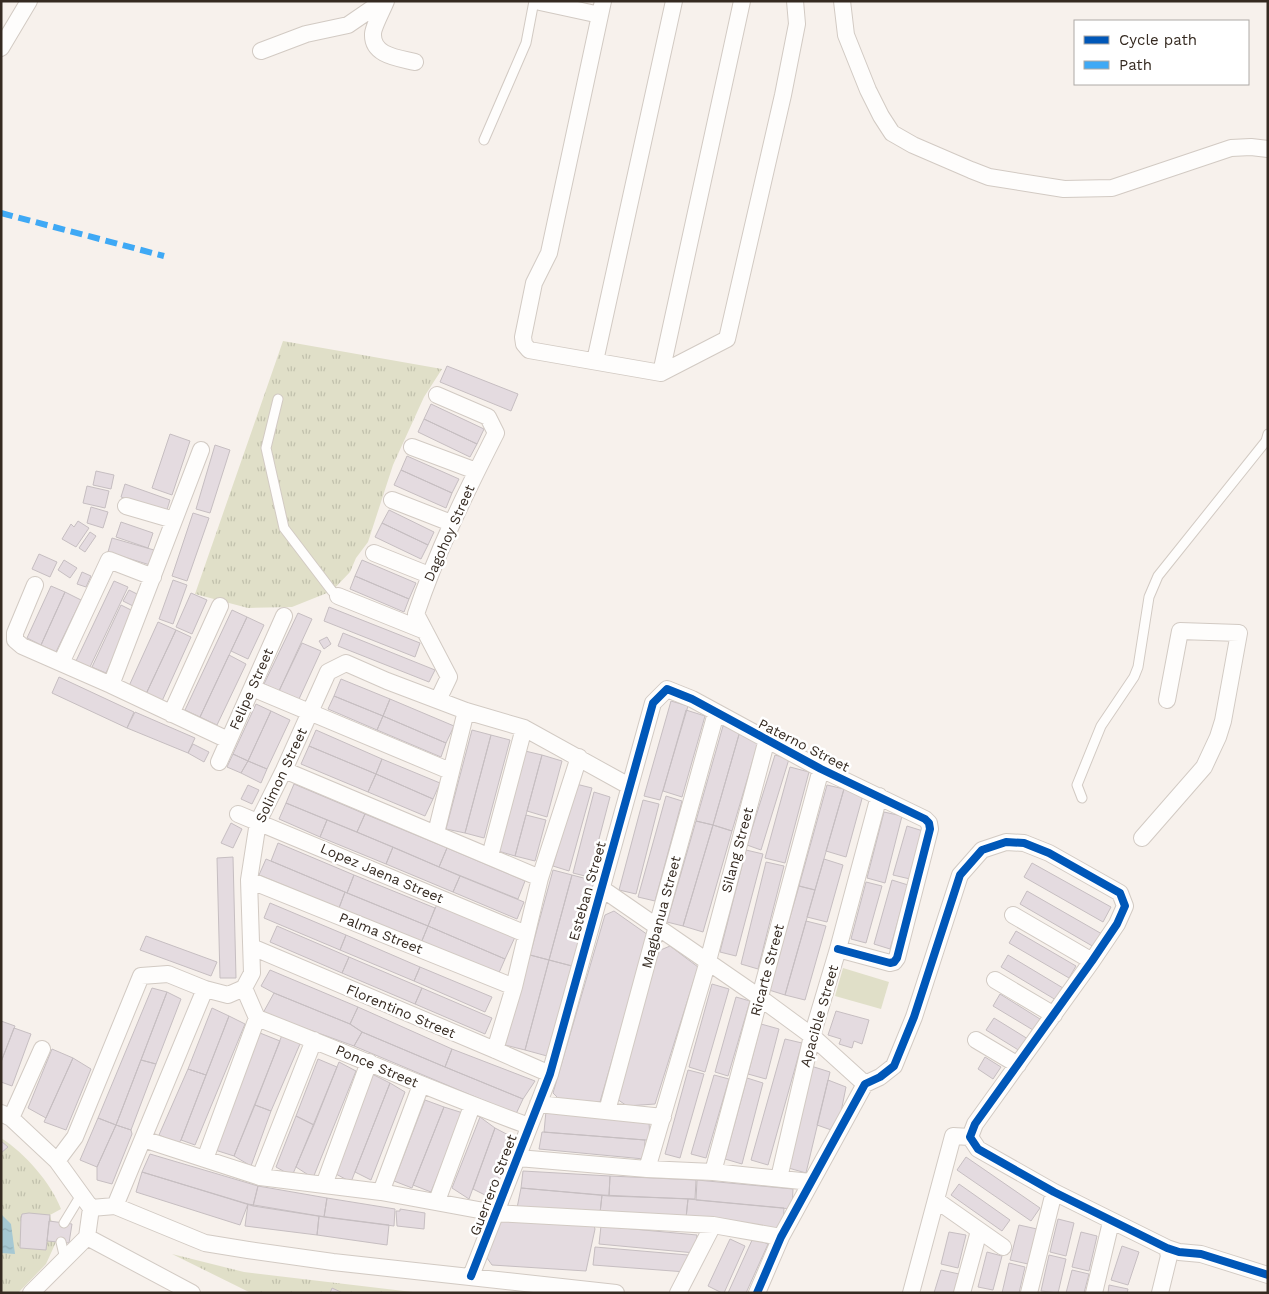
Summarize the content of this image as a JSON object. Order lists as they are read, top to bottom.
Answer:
{
  "streets": {
    "street": [
      "Dagohoy Street",
      "Felipe Street",
      "Paterno Street",
      "Solimon Street",
      "Silang Street",
      "Lopez Jaena Street",
      "Esteban Street",
      "Magbanua Street",
      "Palma Street",
      "Ricarte Street",
      "Florentino Street",
      "Apacible Street",
      "Ponce Street",
      "Guerrero Street"
    ]
  },
  "crossings": [
    ["Dagohoy Street", "Solimon Street"],
    ["Paterno Street", "Silang Street"],
    ["Paterno Street", "Esteban Street"],
    ["Paterno Street", "Magbanua Street"],
    ["Paterno Street", "Ricarte Street"],
    ["Paterno Street", "Apacible Street"],
    ["Solimon Street", "Lopez Jaena Street"],
    ["Solimon Street", "Esteban Street"],
    ["Solimon Street", "Palma Street"],
    ["Solimon Street", "Florentino Street"],
    ["Esteban Street", "Florentino Street"],
    ["Esteban Street", "Guerrero Street"],
    ["Ponce Street", "Guerrero Street"]
  ],
  "legend": ["Cycle path", "Path"]
}
